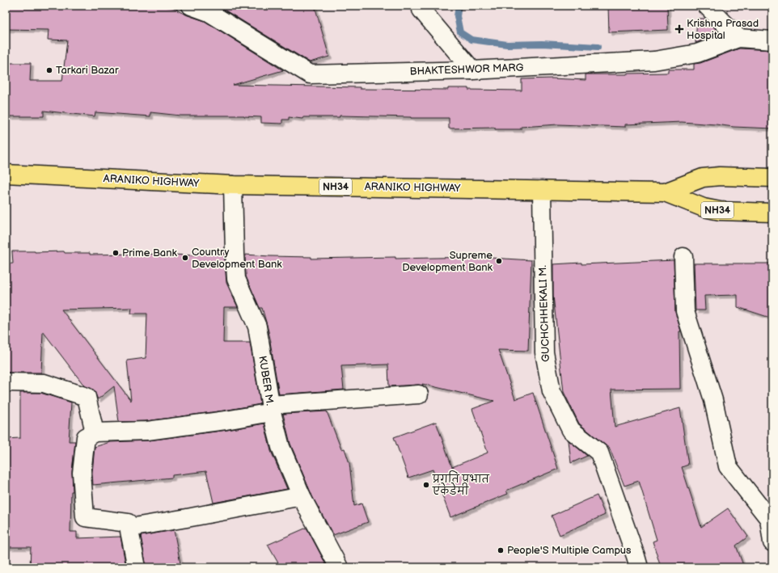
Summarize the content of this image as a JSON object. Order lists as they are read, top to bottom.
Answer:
{
  "streets": {
    "highway": ["ARANIKO HIGHWAY", "NH34"],
    "street": ["BHAKTESHWOR MARG", "GUCHCHHEKALI M.", "KUBER M."]
  },
  "crossings": [
    ["ARANIKO HIGHWAY", "GUCHCHHEKALI M."],
    ["ARANIKO HIGHWAY", "KUBER M."]
  ],
  "places": {
    "health": ["Krishna Prasad Hospital"],
    "other": [
      "Tarkari Bazar",
      "Prime Bank",
      "Country Development Bank",
      "Supreme Development Bank",
      "प्रगति प्रभात एकेडेमी",
      "People'S Multiple Campus"
    ]
  }
}
